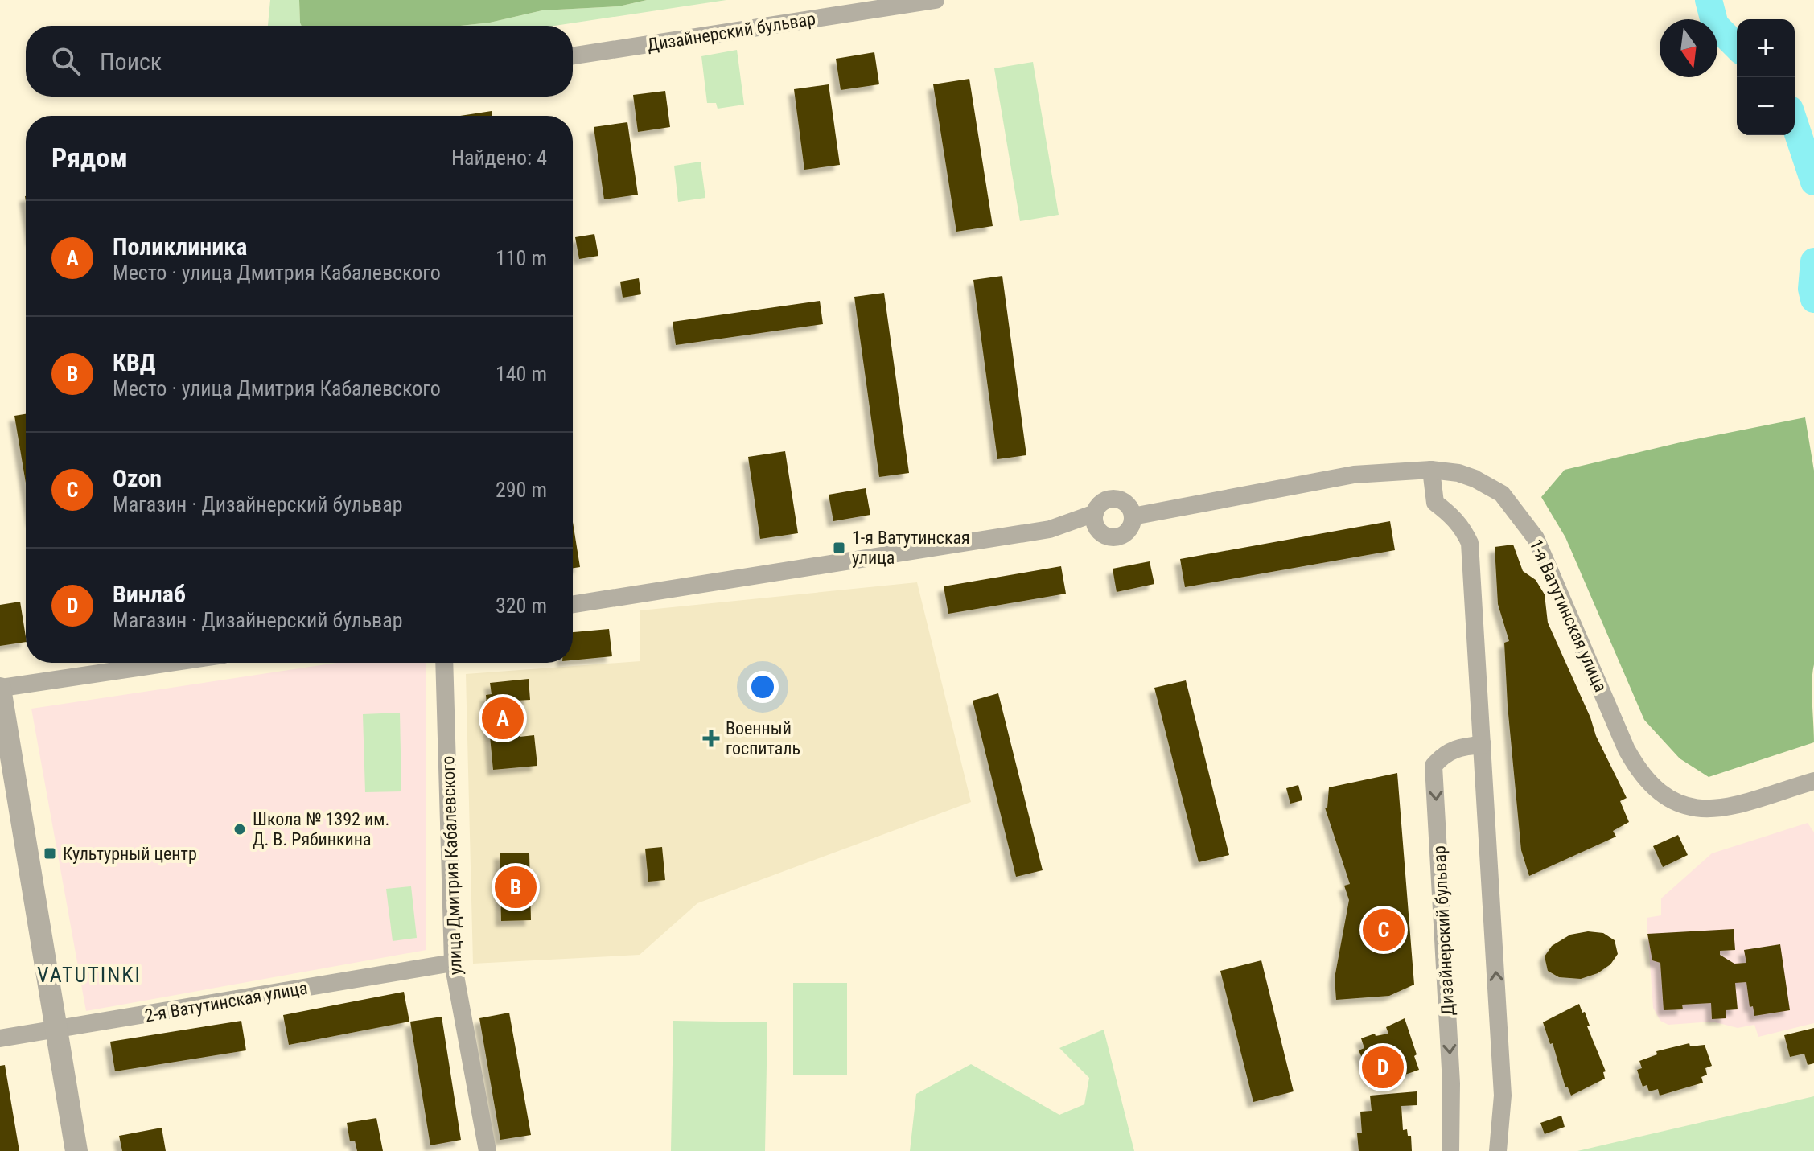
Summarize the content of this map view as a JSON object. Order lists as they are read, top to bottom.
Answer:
{
  "streets": {
    "street": [
      "Дизайнерский бульвар",
      "1-я Ватутинская улица",
      "улица Дмитрия Кабалевского",
      "2-я Ватутинская улица"
    ]
  },
  "crossings": [
    ["улица Дмитрия Кабалевского", "2-я Ватутинская улица"]
  ],
  "districts": ["VATUTINKI"],
  "places": {
    "transit": ["1-я Ватутинская улица", "Культурный центр"],
    "health": ["Военный госпиталь"],
    "other": ["Школа № 1392 им. Д. В. Рябинкина"]
  },
  "north": "bottom",
  "page": {
    "map_buttons": ["+", "−"],
    "search": "Поиск",
    "heading": ["Рядом", "Найдено: 4"],
    "list": [
      {
        "mark": "A",
        "name": "Поликлиника",
        "note": "Место · улица Дмитрия Кабалевского",
        "value": "110 m"
      },
      {
        "mark": "B",
        "name": "КВД",
        "note": "Место · улица Дмитрия Кабалевского",
        "value": "140 m"
      },
      {
        "mark": "C",
        "name": "Ozon",
        "note": "Магазин · Дизайнерский бульвар",
        "value": "290 m"
      },
      {
        "mark": "D",
        "name": "Винлаб",
        "note": "Магазин · Дизайнерский бульвар",
        "value": "320 m"
      }
    ],
    "pins": [
      "A",
      "B",
      "C",
      "D"
    ]
  }
}
